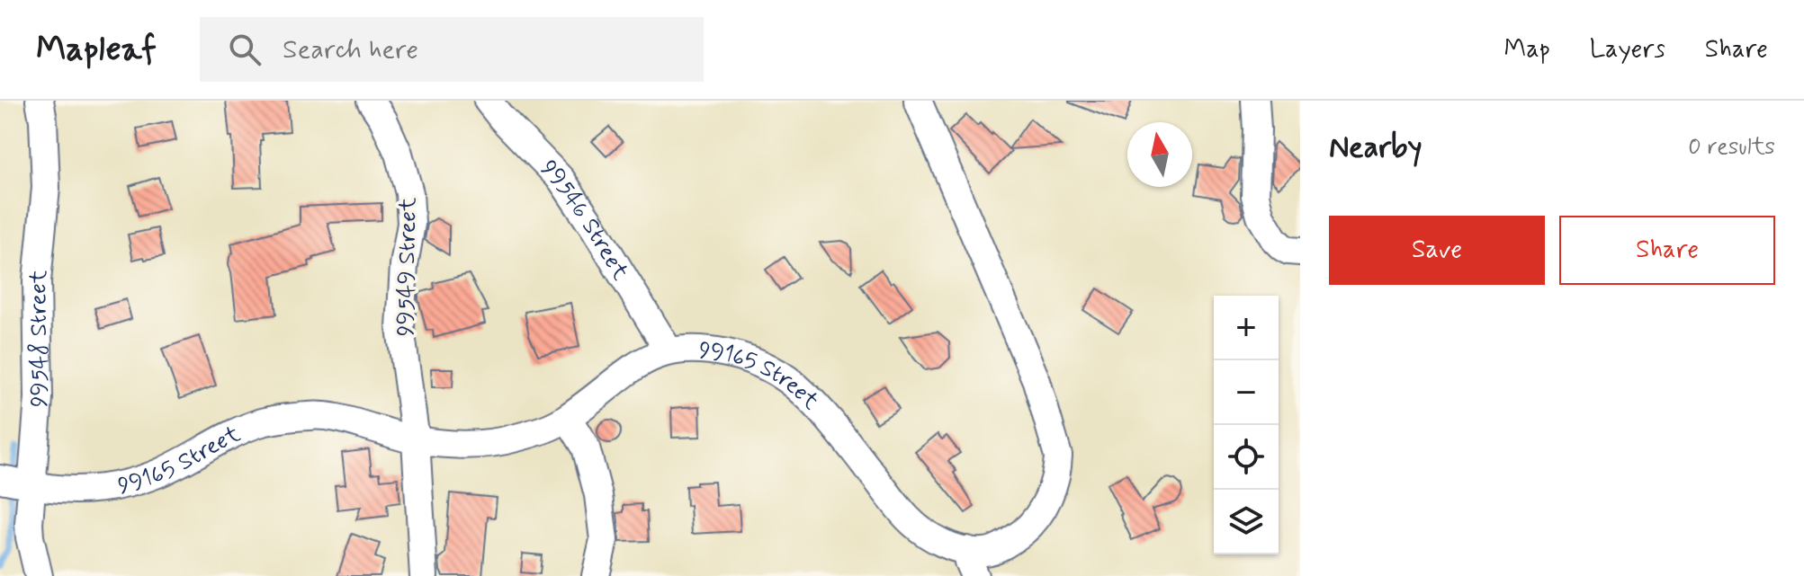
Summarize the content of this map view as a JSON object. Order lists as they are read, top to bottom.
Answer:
{
  "streets": {
    "street": [
      "99546 Street",
      "99549 Street",
      "99548 Street",
      "99165 Street"
    ]
  },
  "crossings": [
    ["99546 Street", "99165 Street"],
    ["99549 Street", "99165 Street"],
    ["99548 Street", "99165 Street"]
  ],
  "north": "top",
  "page": {
    "header": "Mapleaf",
    "search": "Search here",
    "nav": ["Map", "Layers", "Share"],
    "heading": ["Nearby", "0 results"],
    "buttons": ["Save", "Share"],
    "map_buttons": ["+", "−"]
  }
}
